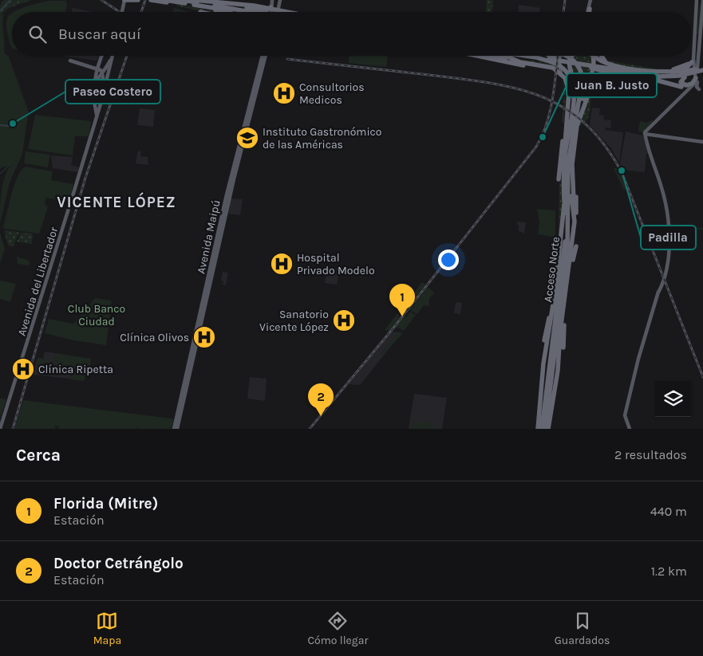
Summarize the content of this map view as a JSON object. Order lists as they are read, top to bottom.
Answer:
{
  "streets": {
    "highway": ["Acceso Norte"],
    "main road": ["Avenida Maipú", "Avenida del Libertador"]
  },
  "districts": ["VICENTE LÓPEZ"],
  "parks": ["Club Banco Ciudad"],
  "places": {
    "hospital": [
      "Consultorios Medicos",
      "Hospital Privado Modelo",
      "Sanatorio Vicente López",
      "Clínica Olivos",
      "Clínica Ripetta"
    ],
    "other": ["Paseo Costero", "Juan B. Justo", "Padilla"],
    "school or university": ["Instituto Gastronómico de las Américas"]
  },
  "page": {
    "search": "Buscar aquí",
    "pins": ["1", "2"],
    "heading": ["Cerca", "2 resultados"],
    "list": [
      {
        "mark": "1",
        "name": "Florida (Mitre)",
        "note": "Estación",
        "value": "440 m"
      },
      {
        "mark": "2",
        "name": "Doctor Cetrángolo",
        "note": "Estación",
        "value": "1.2 km"
      }
    ],
    "nav": ["Mapa", "Cómo llegar", "Guardados"]
  }
}
